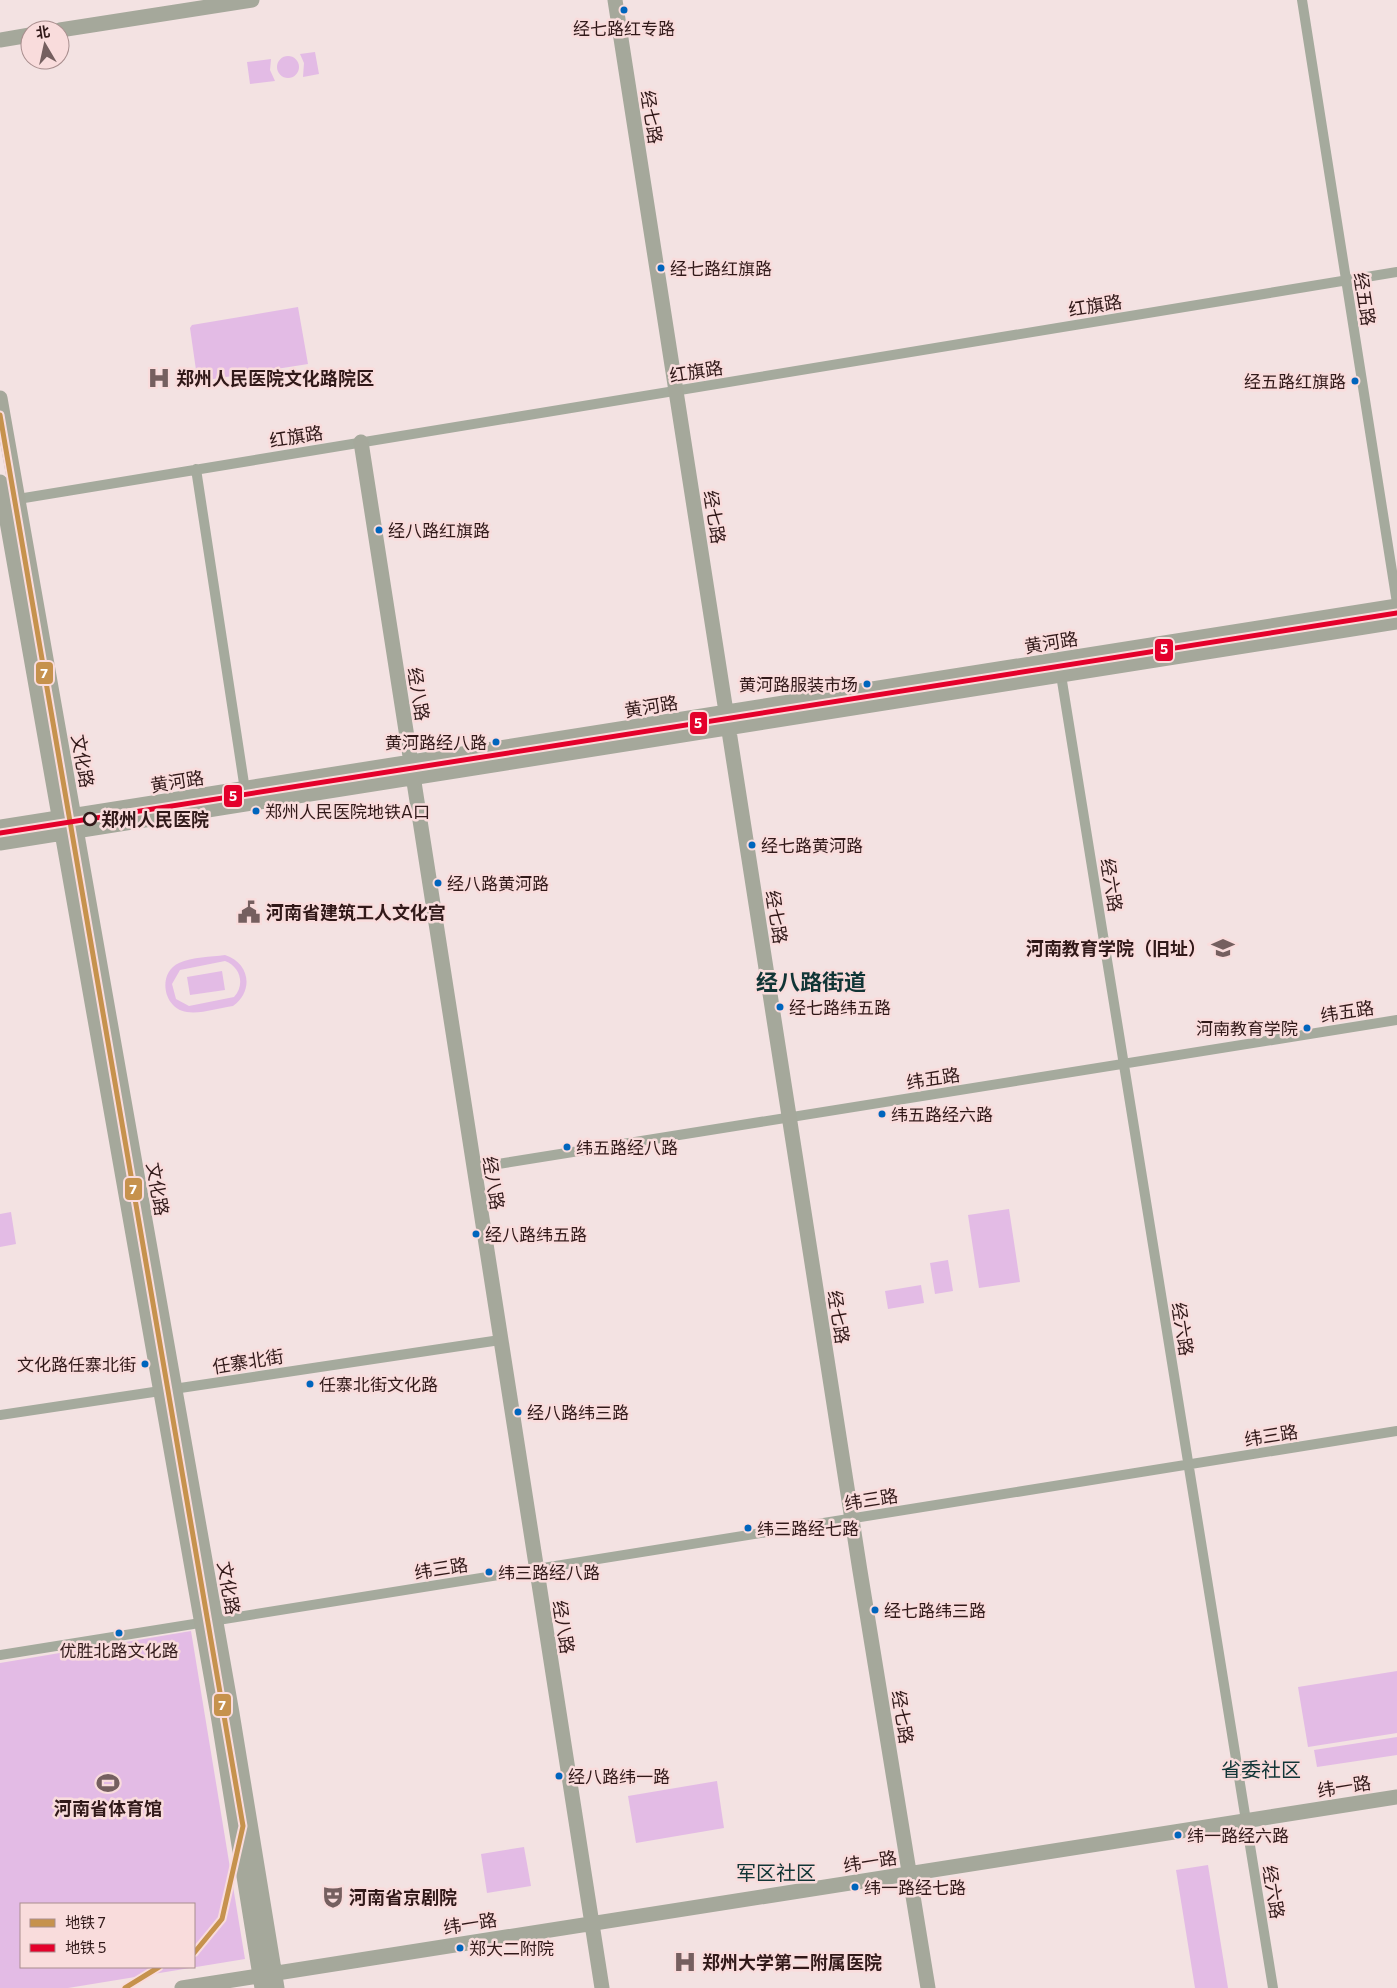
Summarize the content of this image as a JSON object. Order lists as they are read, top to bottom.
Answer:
{
  "streets": {
    "street": [
      "经七路",
      "经五路",
      "红旗路",
      "黄河路",
      "经八路",
      "文化路",
      "经六路",
      "纬五路",
      "任寨北街",
      "纬三路",
      "纬一路"
    ]
  },
  "crossings": [
    ["经七路", "红旗路"],
    ["经七路", "黄河路"],
    ["经七路", "纬五路"],
    ["经七路", "纬三路"],
    ["经七路", "纬一路"],
    ["经五路", "红旗路"],
    ["经五路", "黄河路"],
    ["红旗路", "经八路"],
    ["红旗路", "文化路"],
    ["黄河路", "经八路"],
    ["黄河路", "文化路"],
    ["黄河路", "经六路"],
    ["经八路", "纬五路"],
    ["经八路", "任寨北街"],
    ["经八路", "纬三路"],
    ["经八路", "纬一路"],
    ["文化路", "任寨北街"],
    ["文化路", "纬三路"],
    ["文化路", "纬一路"],
    ["经六路", "纬五路"],
    ["经六路", "纬三路"],
    ["经六路", "纬一路"]
  ],
  "districts": ["经八路街道", "省委社区", "军区社区"],
  "places": {
    "other": [
      "经七路红专路",
      "经七路红旗路",
      "经五路红旗路",
      "经八路红旗路",
      "黄河路服装市场",
      "黄河路经八路",
      "郑州人民医院地铁A口",
      "郑州人民医院",
      "经七路黄河路",
      "经八路黄河路",
      "经七路纬五路",
      "河南教育学院",
      "纬五路经六路",
      "纬五路经八路",
      "经八路纬五路",
      "文化路任寨北街",
      "任寨北街文化路",
      "经八路纬三路",
      "纬三路经七路",
      "纬三路经八路",
      "经七路纬三路",
      "优胜北路文化路",
      "经八路纬一路",
      "纬一路经六路",
      "纬一路经七路",
      "郑大二附院"
    ],
    "hospital": ["郑州人民医院文化路院区", "郑州大学第二附属医院"],
    "public building": ["河南省建筑工人文化宫"],
    "school or university": ["河南教育学院（旧址）"],
    "sports": ["河南省体育馆"],
    "theatre": ["河南省京剧院"]
  },
  "lines": ["metro line 7", "metro line 5"],
  "legend": ["地铁 7", "地铁 5"],
  "north": "top"
}
